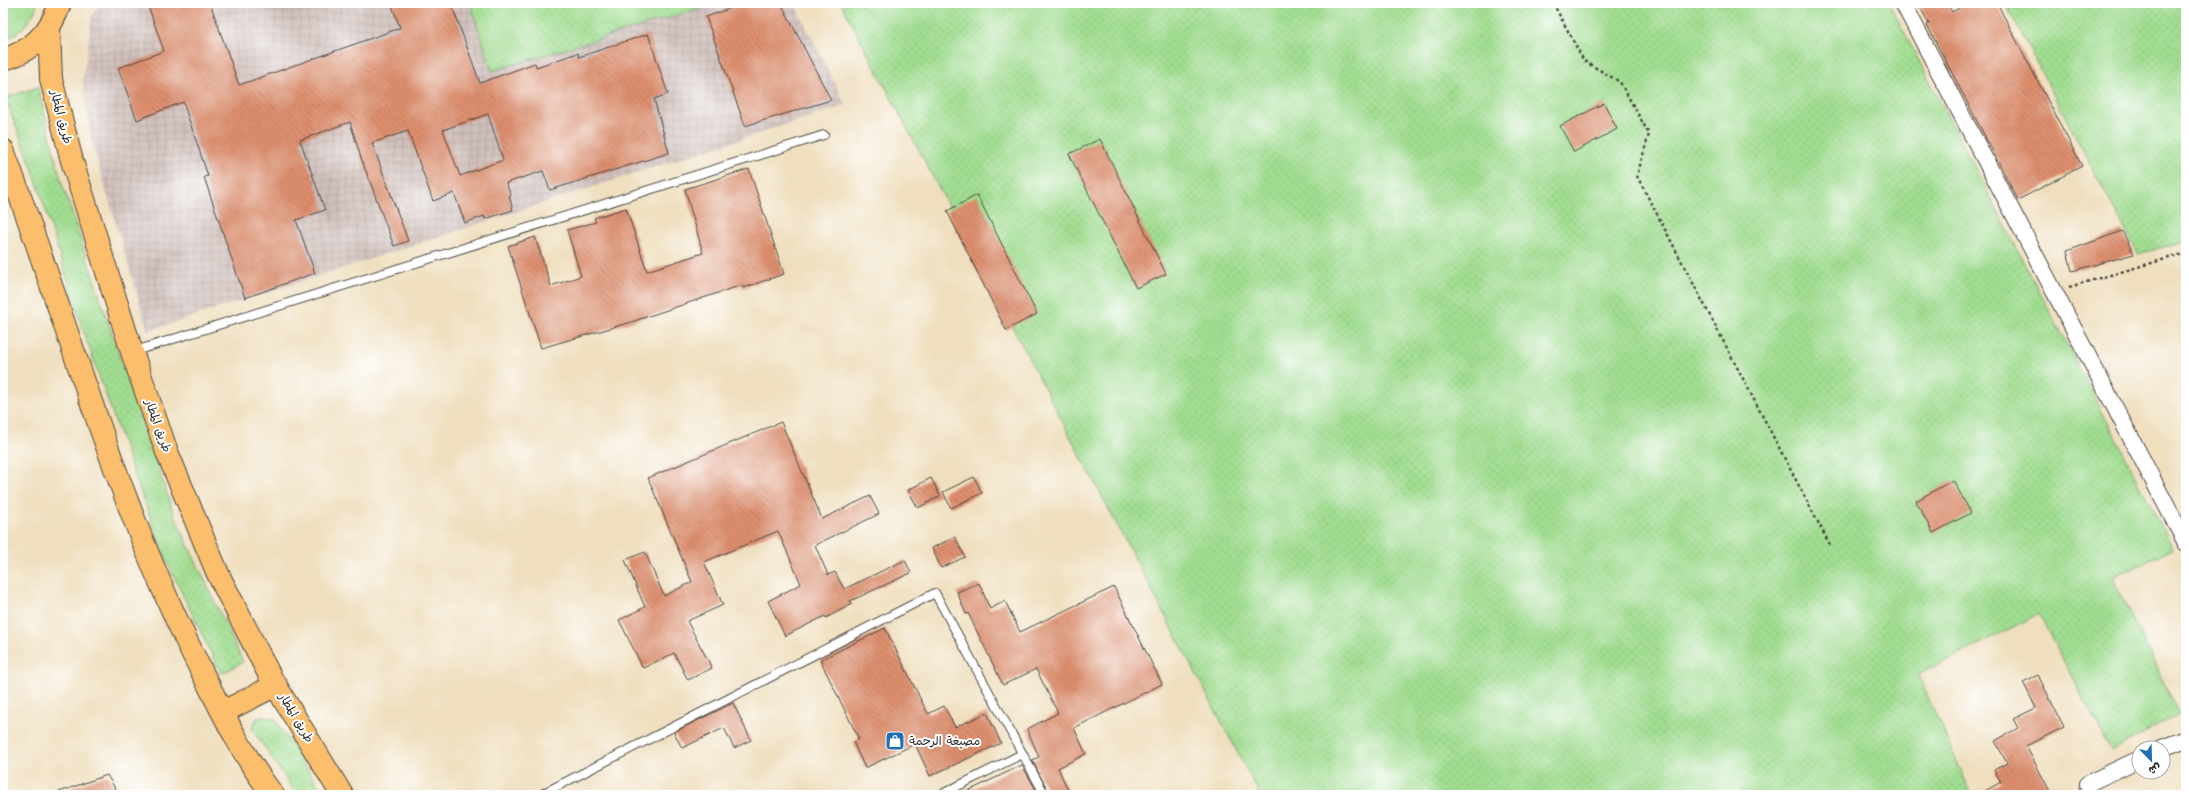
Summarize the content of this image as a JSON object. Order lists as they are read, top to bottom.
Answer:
{
  "streets": {
    "main road": ["طريق المطار"]
  },
  "places": {
    "shop": ["مصبغة الرحمة"]
  },
  "north": "bottom right"
}
